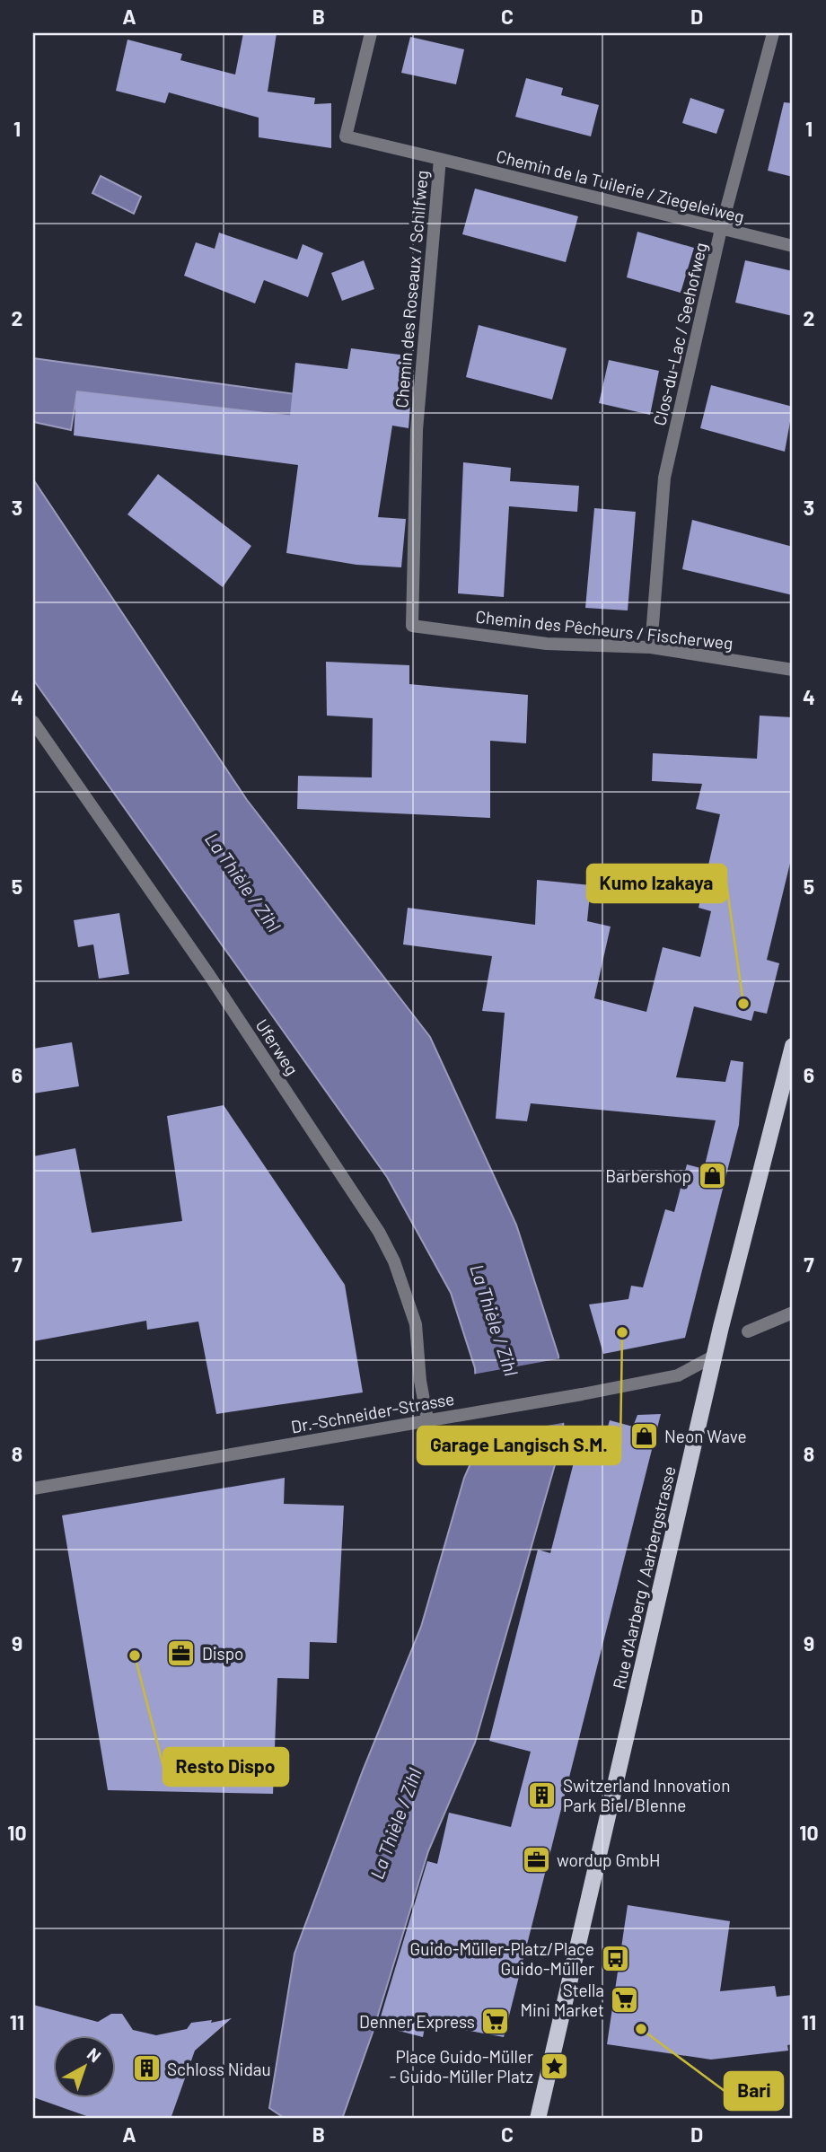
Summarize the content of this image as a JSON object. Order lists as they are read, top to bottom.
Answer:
{
  "streets": {
    "main road": ["Rue d'Aarberg / Aarbergstrasse"],
    "street": [
      "Chemin de la Tuilerie / Ziegeleiweg",
      "Chemin des Roseaux / Schilfweg",
      "Clos-du-Lac / Seehofweg",
      "Chemin des Pêcheurs / Fischerweg",
      "Uferweg",
      "Dr.-Schneider-Strasse"
    ]
  },
  "crossings": [
    ["Chemin de la Tuilerie / Ziegeleiweg", "Chemin des Roseaux / Schilfweg"],
    ["Chemin de la Tuilerie / Ziegeleiweg", "Clos-du-Lac / Seehofweg"],
    ["Chemin des Roseaux / Schilfweg", "Chemin des Pêcheurs / Fischerweg"],
    ["Clos-du-Lac / Seehofweg", "Chemin des Pêcheurs / Fischerweg"],
    ["Uferweg", "Dr.-Schneider-Strasse"],
    ["Dr.-Schneider-Strasse", "Rue d'Aarberg / Aarbergstrasse"]
  ],
  "water": ["La Thièle / Zihl"],
  "places": {
    "other": [
      "Kumo Izakaya",
      "Garage Langisch S.M.",
      "Resto Dispo",
      "Bari"
    ],
    "shop": ["Barbershop", "Neon Wave"],
    "office": ["Dispo", "wordup GmbH"],
    "building": ["Switzerland Innovation Park Biel/BIenne", "Schloss Nidau"],
    "bus stop": ["Guido-Müller-Platz/Place Guido-Müller"],
    "supermarket": ["Stella Mini Market", "Denner Express"],
    "place": ["Place Guido-Müller - Guido-Müller Platz"]
  },
  "north": "top right",
  "grid": {
    "columns": [
      "A",
      "B",
      "C",
      "D"
    ],
    "rows": [
      "1",
      "2",
      "3",
      "4",
      "5",
      "6",
      "7",
      "8",
      "9",
      "10",
      "11"
    ]
  }
}
